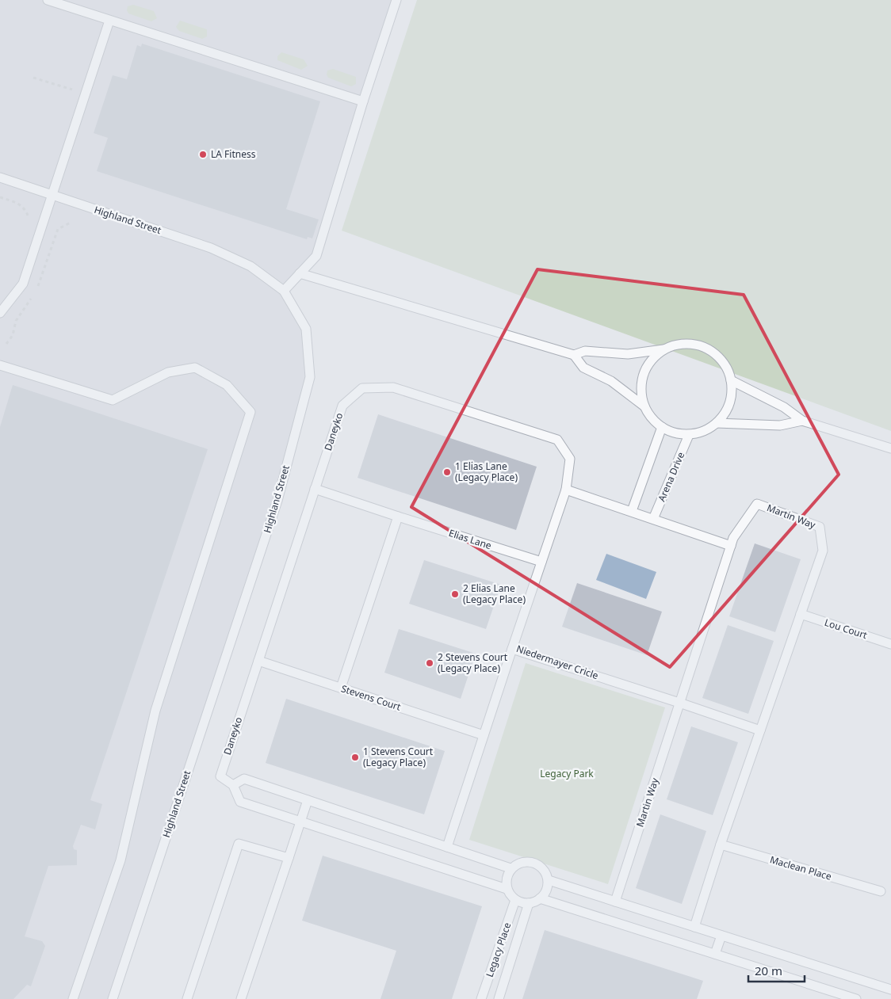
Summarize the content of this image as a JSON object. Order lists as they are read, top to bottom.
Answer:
{
  "streets": {
    "lane": [
      "Highland Street",
      "Daneyko",
      "Arena Drive",
      "Martin Way",
      "Elias Lane",
      "Lou Court",
      "Niedermayer Cricle",
      "Stevens Court",
      "Maclean Place",
      "Legacy Place"
    ]
  },
  "crossings": [
    ["Daneyko", "Elias Lane"],
    ["Daneyko", "Niedermayer Cricle"],
    ["Daneyko", "Stevens Court"],
    ["Martin Way", "Lou Court"],
    ["Martin Way", "Niedermayer Cricle"],
    ["Martin Way", "Maclean Place"],
    ["Elias Lane", "Niedermayer Cricle"]
  ],
  "parks": ["Legacy Park"],
  "places": [
    "LA Fitness",
    "1 Elias Lane (Legacy Place)",
    "2 Elias Lane (Legacy Place)",
    "2 Stevens Court (Legacy Place)",
    "1 Stevens Court (Legacy Place)"
  ],
  "scale_bar": "20 m"
}
